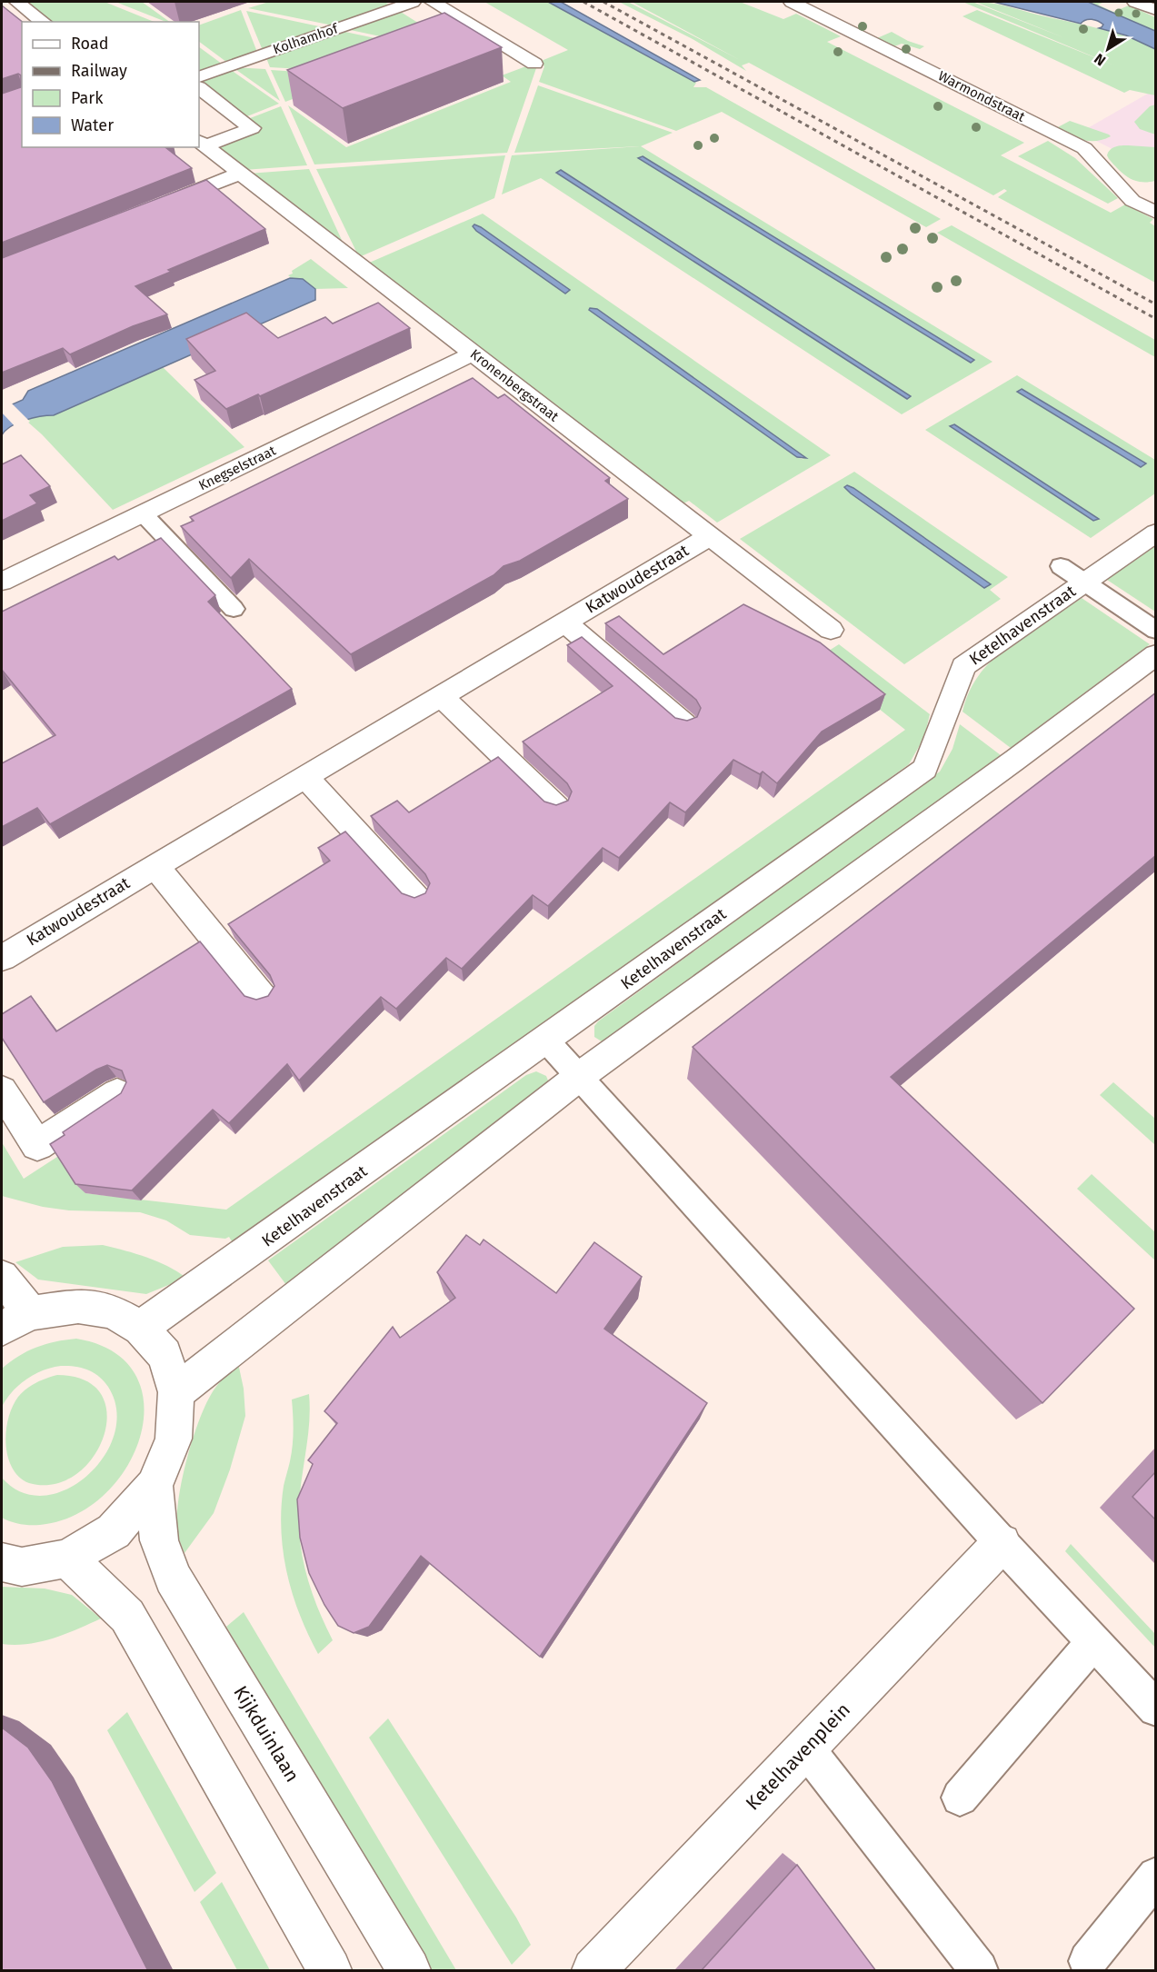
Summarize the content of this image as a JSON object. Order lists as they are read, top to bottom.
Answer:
{
  "streets": {
    "street": [
      "Kolhamhof",
      "Warmondstraat",
      "Kronenbergstraat",
      "Knegselstraat",
      "Katwoudestraat",
      "Ketelhavenstraat",
      "Kijkduinlaan",
      "Ketelhavenplein"
    ]
  },
  "crossings": [
    ["Kronenbergstraat", "Knegselstraat"],
    ["Kronenbergstraat", "Katwoudestraat"]
  ],
  "legend": [
    "Road",
    "Railway",
    "Park",
    "Water"
  ],
  "north": "bottom left"
}
